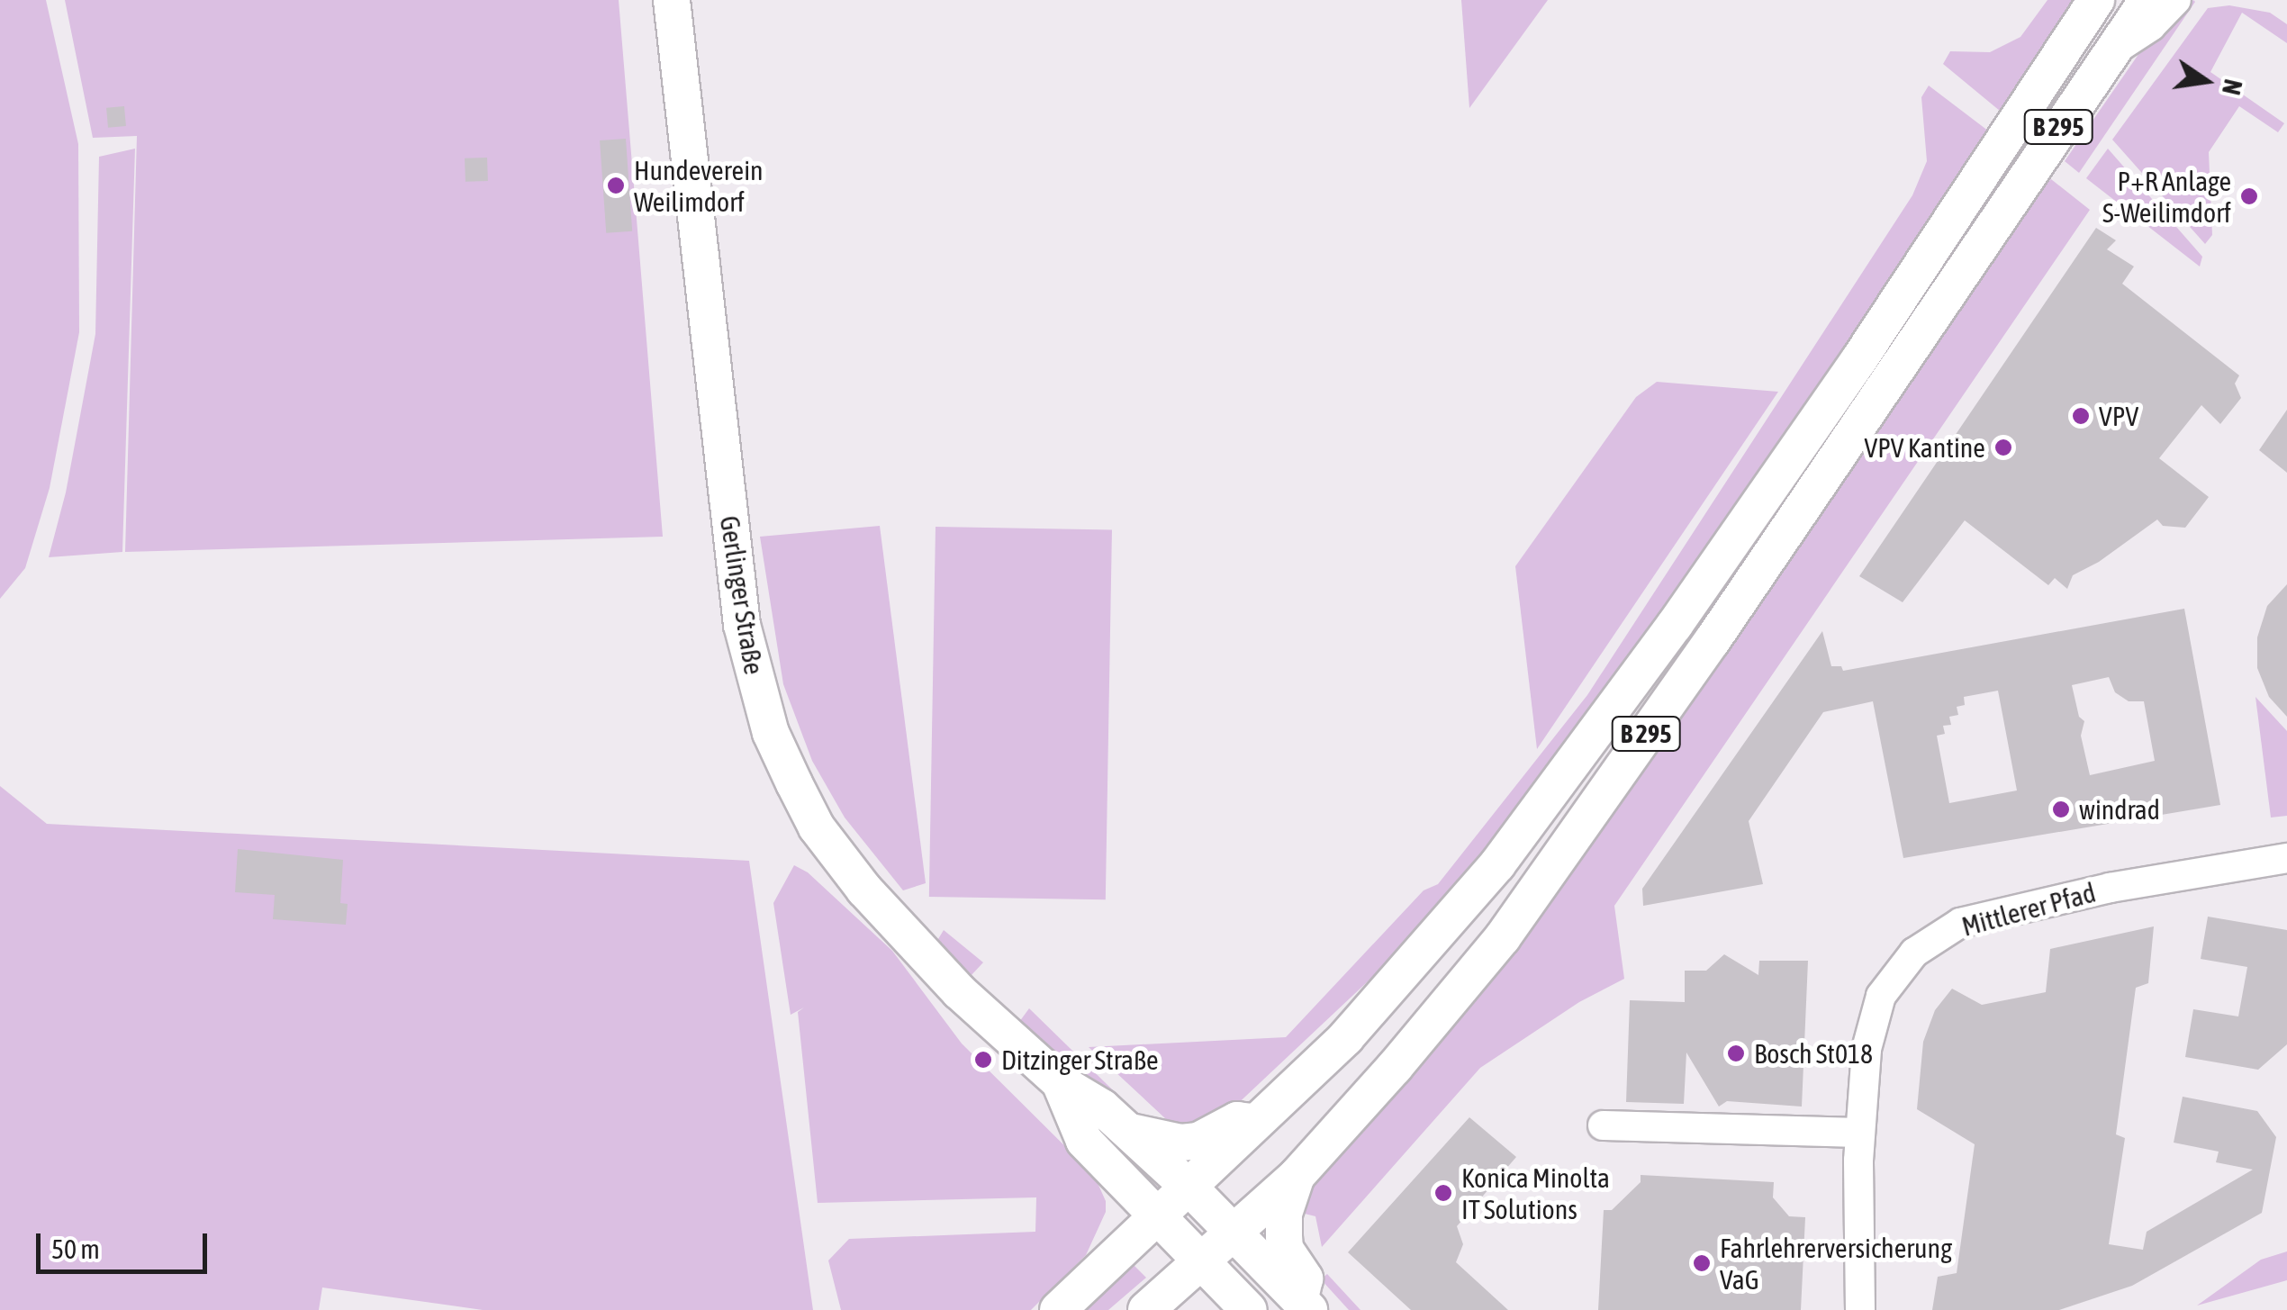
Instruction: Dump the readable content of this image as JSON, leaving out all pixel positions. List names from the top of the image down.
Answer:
{
  "streets": {
    "main road": ["B 295", "Gerlinger Straße"],
    "street": ["Mittlerer Pfad"]
  },
  "crossings": [
    ["B 295", "Gerlinger Straße"]
  ],
  "places": [
    "Hundeverein Weilimdorf",
    "P+R Anlage S-Weilimdorf",
    "VPV",
    "VPV Kantine",
    "windrad",
    "Bosch St018",
    "Ditzinger Straße",
    "Konica Minolta IT Solutions",
    "Fahrlehrerversicherung VaG"
  ],
  "scale_bar": "50 m",
  "north": "right"
}
